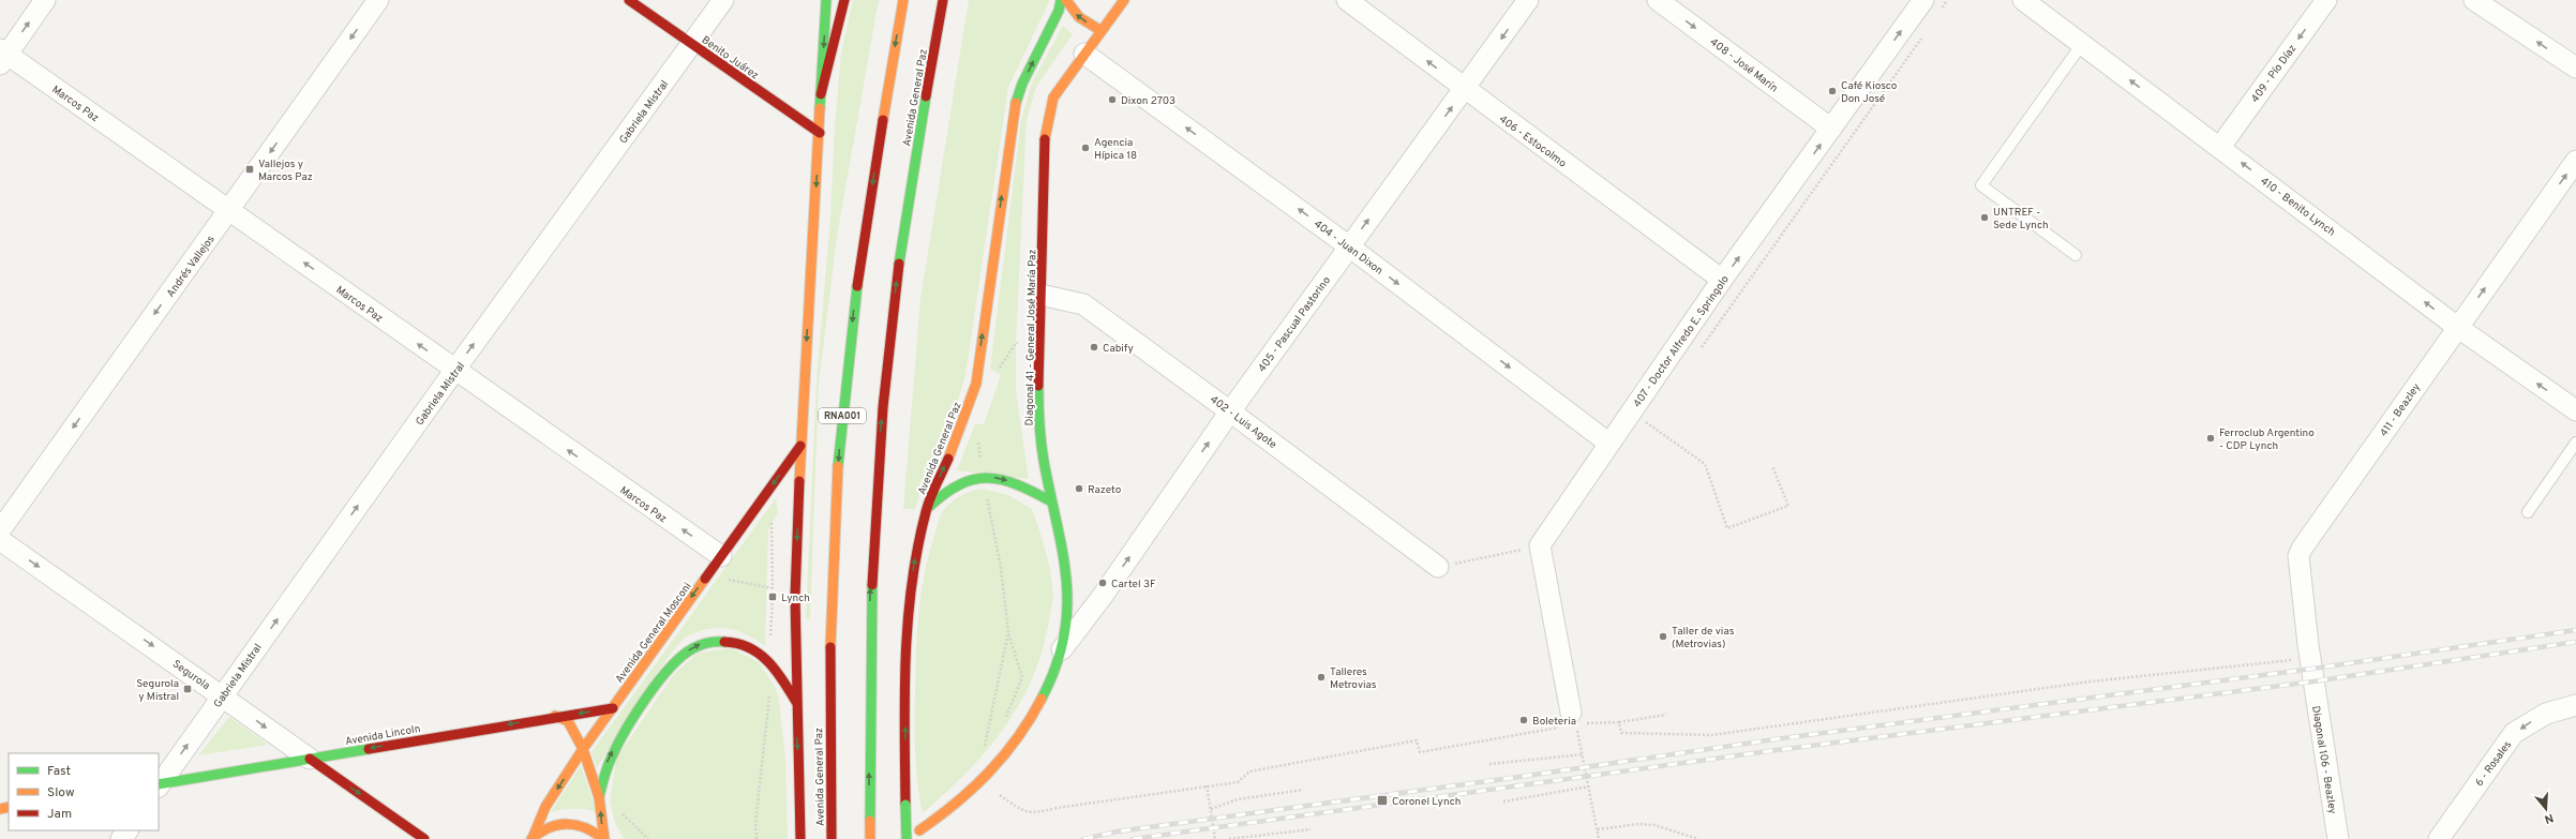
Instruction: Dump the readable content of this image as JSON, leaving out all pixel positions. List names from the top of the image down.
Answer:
{
  "streets": {
    "main road": [
      "Benito Juárez",
      "Avenida General Paz",
      "Diagonal 41 - General José María Paz",
      "RNA001",
      "Avenida General Mosconi",
      "Segurola",
      "Avenida Lincoln"
    ],
    "street": [
      "408 - José Marín",
      "409 - Pío Díaz",
      "Marcos Paz",
      "Gabriela Mistral",
      "406 - Estocolmo",
      "410 - Benito Lynch",
      "404 - Juan Dixon",
      "Andrés Vallejos",
      "405 - Pascual Pastorino",
      "407 - Doctor Alfredo E. Springolo",
      "411 - Beazley",
      "402 - Luis Agote",
      "Diagonal 106 - Beazley",
      "6 - Rosales"
    ]
  },
  "crossings": [
    ["Benito Juárez", "Avenida General Paz"],
    ["Benito Juárez", "Gabriela Mistral"],
    ["408 - José Marín", "407 - Doctor Alfredo E. Springolo"],
    ["409 - Pío Díaz", "410 - Benito Lynch"],
    ["Avenida General Paz", "Avenida General Mosconi"],
    ["Marcos Paz", "Gabriela Mistral"],
    ["Marcos Paz", "Andrés Vallejos"],
    ["Marcos Paz", "Avenida General Mosconi"],
    ["Gabriela Mistral", "Segurola"],
    ["Gabriela Mistral", "Avenida Lincoln"],
    ["406 - Estocolmo", "405 - Pascual Pastorino"],
    ["406 - Estocolmo", "407 - Doctor Alfredo E. Springolo"],
    ["410 - Benito Lynch", "411 - Beazley"],
    ["404 - Juan Dixon", "405 - Pascual Pastorino"],
    ["404 - Juan Dixon", "Diagonal 41 - General José María Paz"],
    ["404 - Juan Dixon", "407 - Doctor Alfredo E. Springolo"],
    ["405 - Pascual Pastorino", "Diagonal 41 - General José María Paz"],
    ["405 - Pascual Pastorino", "402 - Luis Agote"],
    ["Diagonal 41 - General José María Paz", "402 - Luis Agote"],
    ["411 - Beazley", "Diagonal 106 - Beazley"],
    ["Avenida General Mosconi", "Avenida Lincoln"],
    ["Segurola", "Avenida Lincoln"]
  ],
  "one_way": [
    "408 - José Marín",
    "409 - Pío Díaz",
    "Marcos Paz",
    "Gabriela Mistral",
    "410 - Benito Lynch",
    "Andrés Vallejos",
    "407 - Doctor Alfredo E. Springolo",
    "Avenida General Mosconi",
    "Segurola",
    "Avenida Lincoln",
    "6 - Rosales"
  ],
  "places": {
    "other": [
      "Café Kiosco Don José",
      "Dixon 2703",
      "Agencia Hípica 18",
      "UNTREF - Sede Lynch",
      "Cabify",
      "Ferroclub Argentino - CDP Lynch",
      "Razeto",
      "Cartel 3F",
      "Taller de vias (Metrovias)",
      "Talleres Metrovias",
      "Boleteria"
    ],
    "transit": [
      "Vallejos y Marcos Paz",
      "Lynch",
      "Segurola y Mistral",
      "Coronel Lynch"
    ]
  },
  "legend": ["Fast", "Slow", "Jam"],
  "north": "bottom"
}
